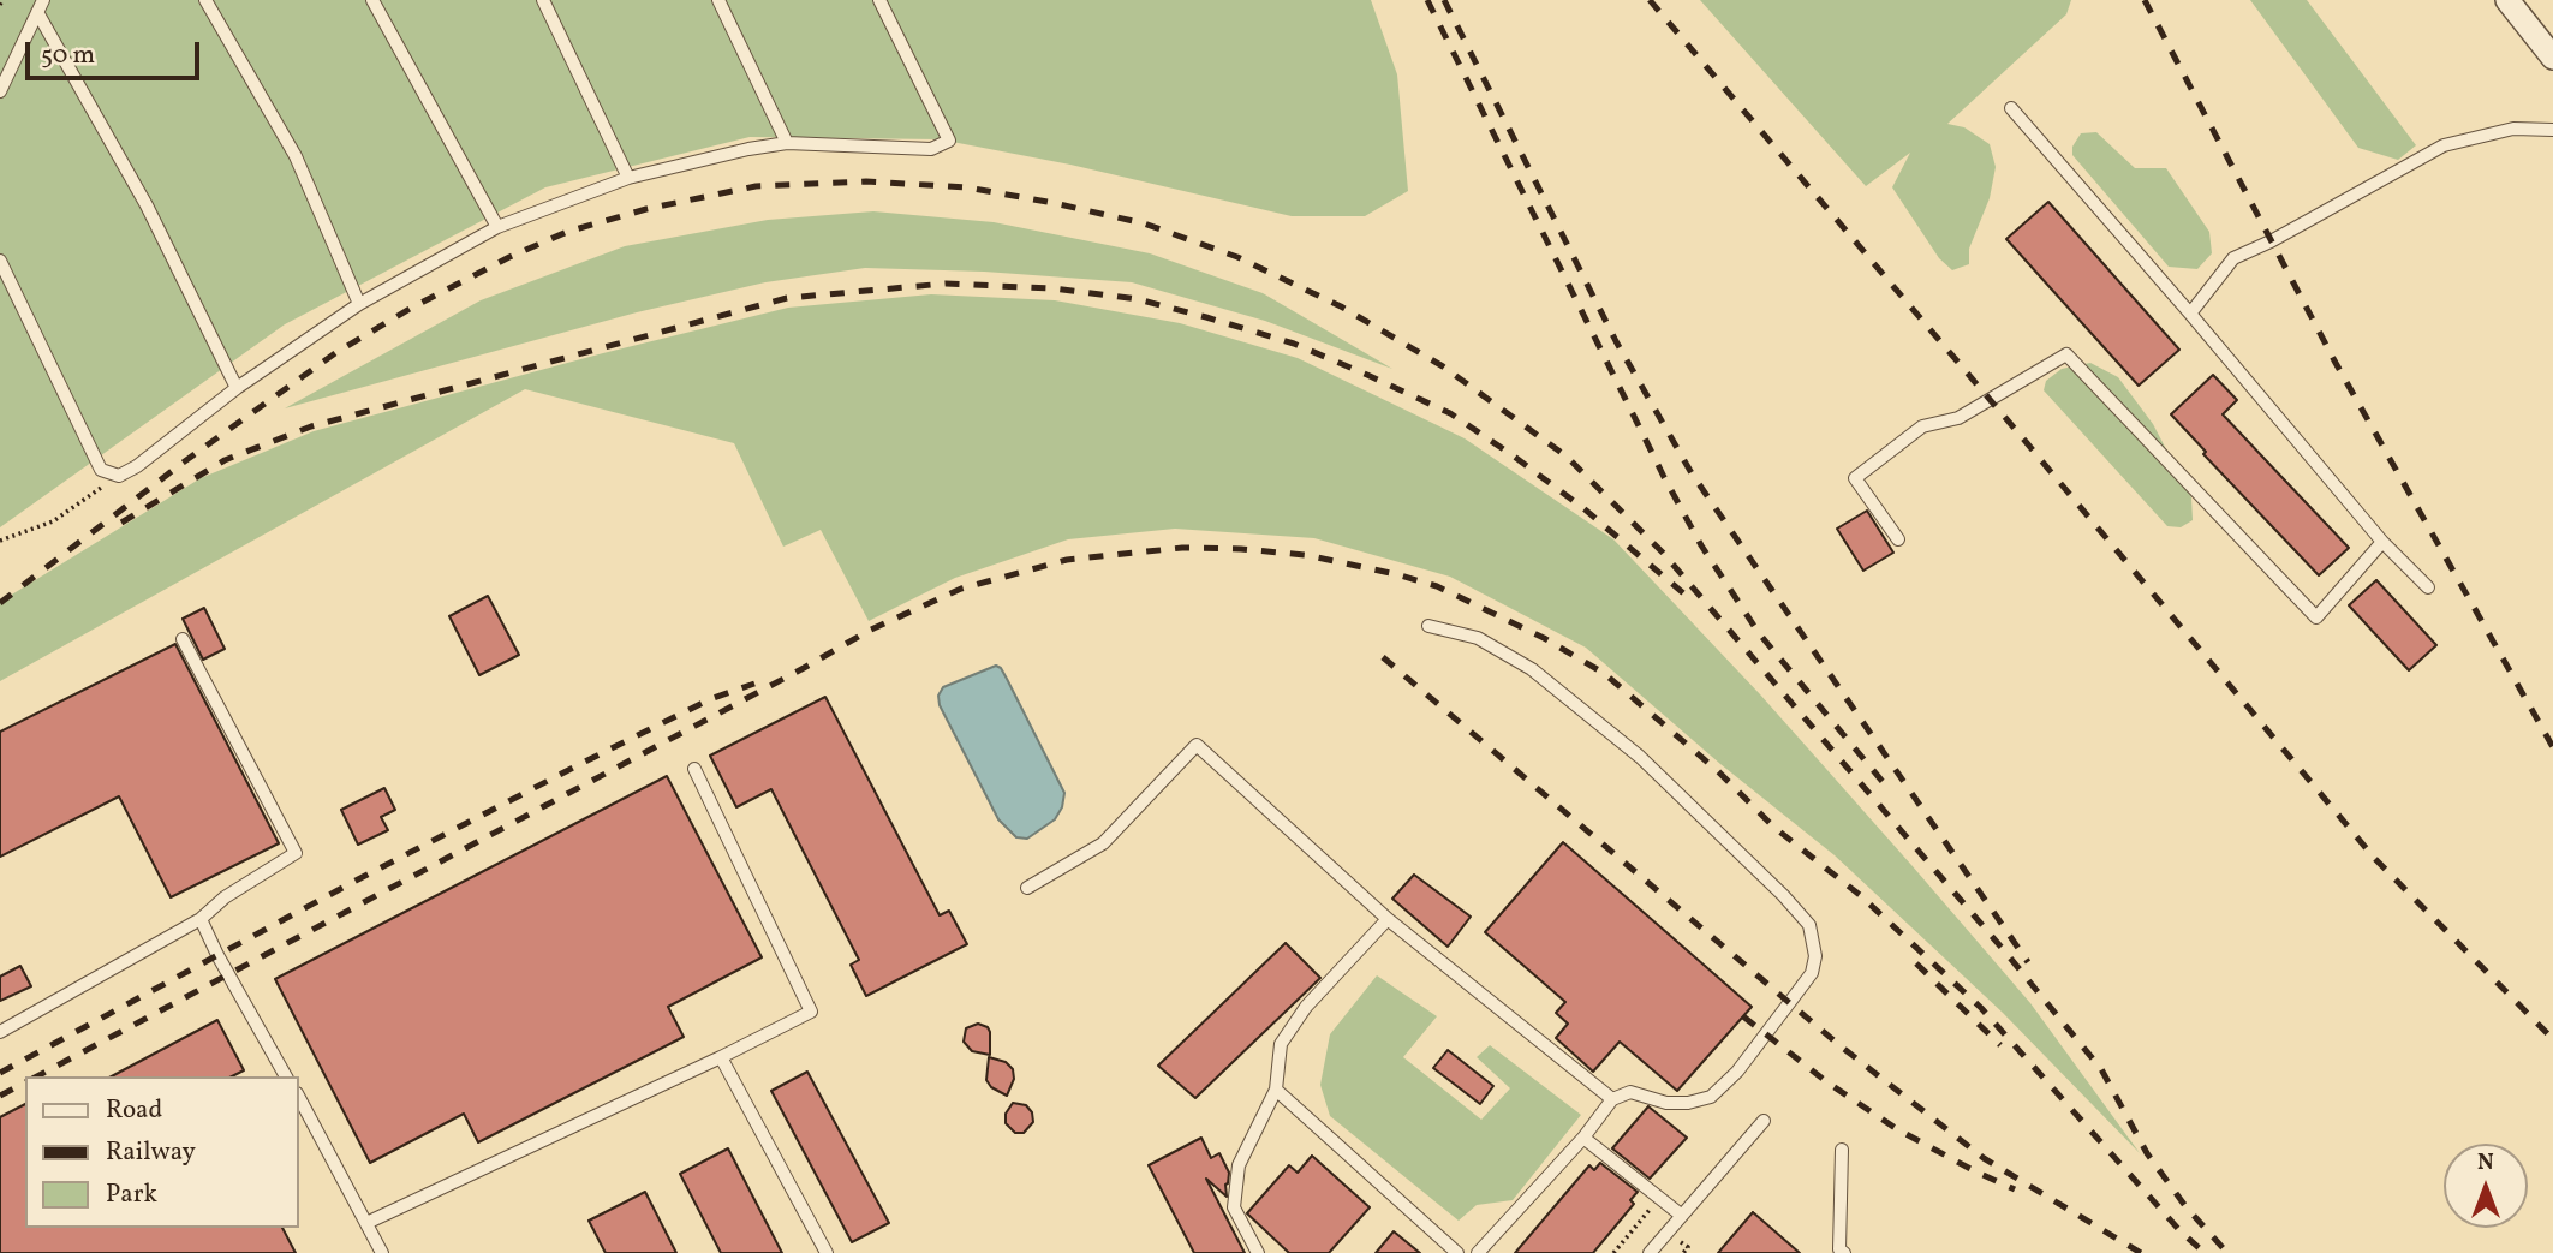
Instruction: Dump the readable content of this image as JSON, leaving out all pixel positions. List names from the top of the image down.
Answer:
{
  "legend": ["Road", "Railway", "Park"],
  "scale_bar": "50 m",
  "north": "top"
}
